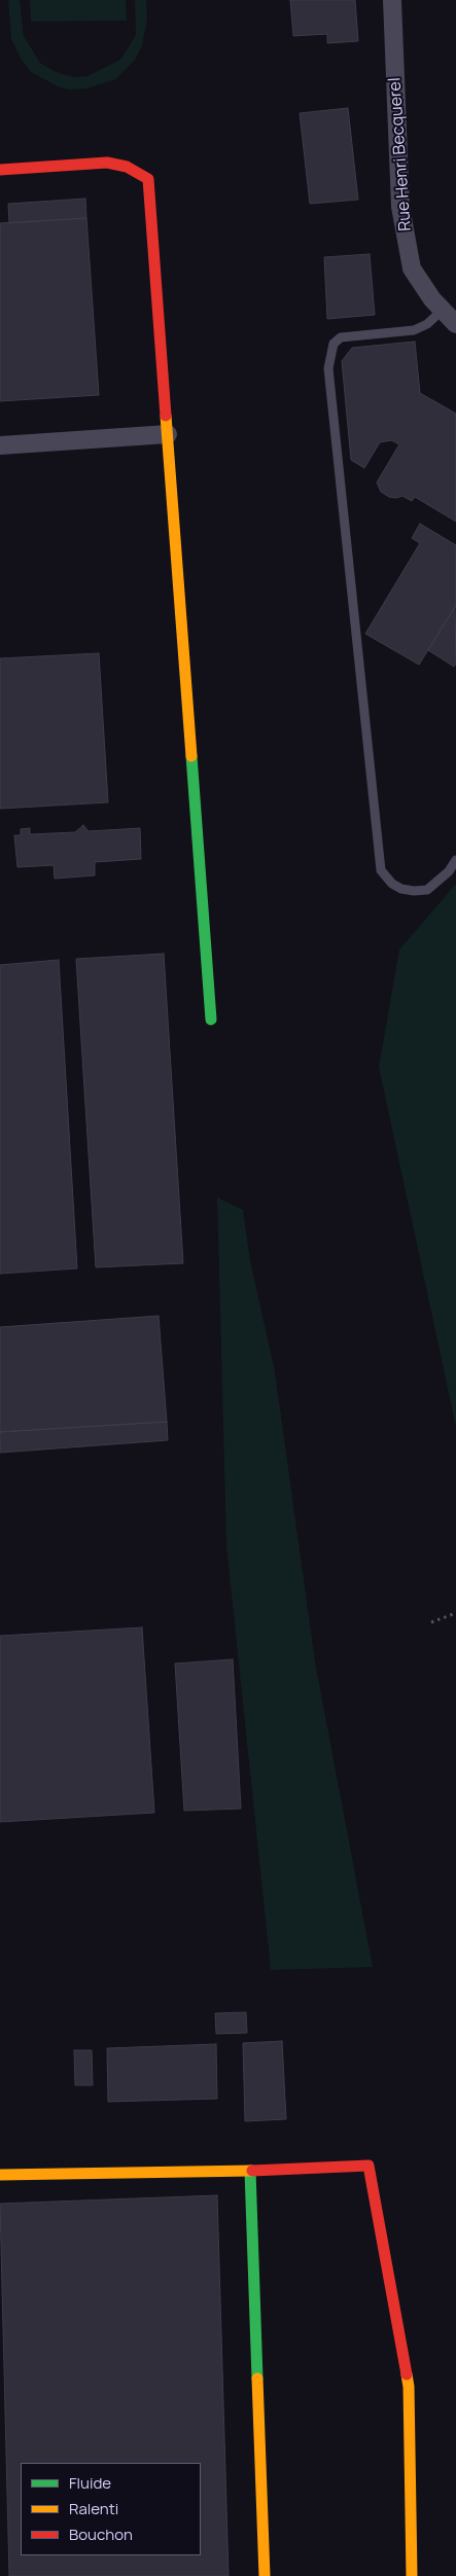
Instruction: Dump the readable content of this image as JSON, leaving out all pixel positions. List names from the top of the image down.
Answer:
{
  "streets": {
    "street": ["Rue Henri Becquerel"]
  },
  "legend": ["Fluide", "Ralenti", "Bouchon"]
}
